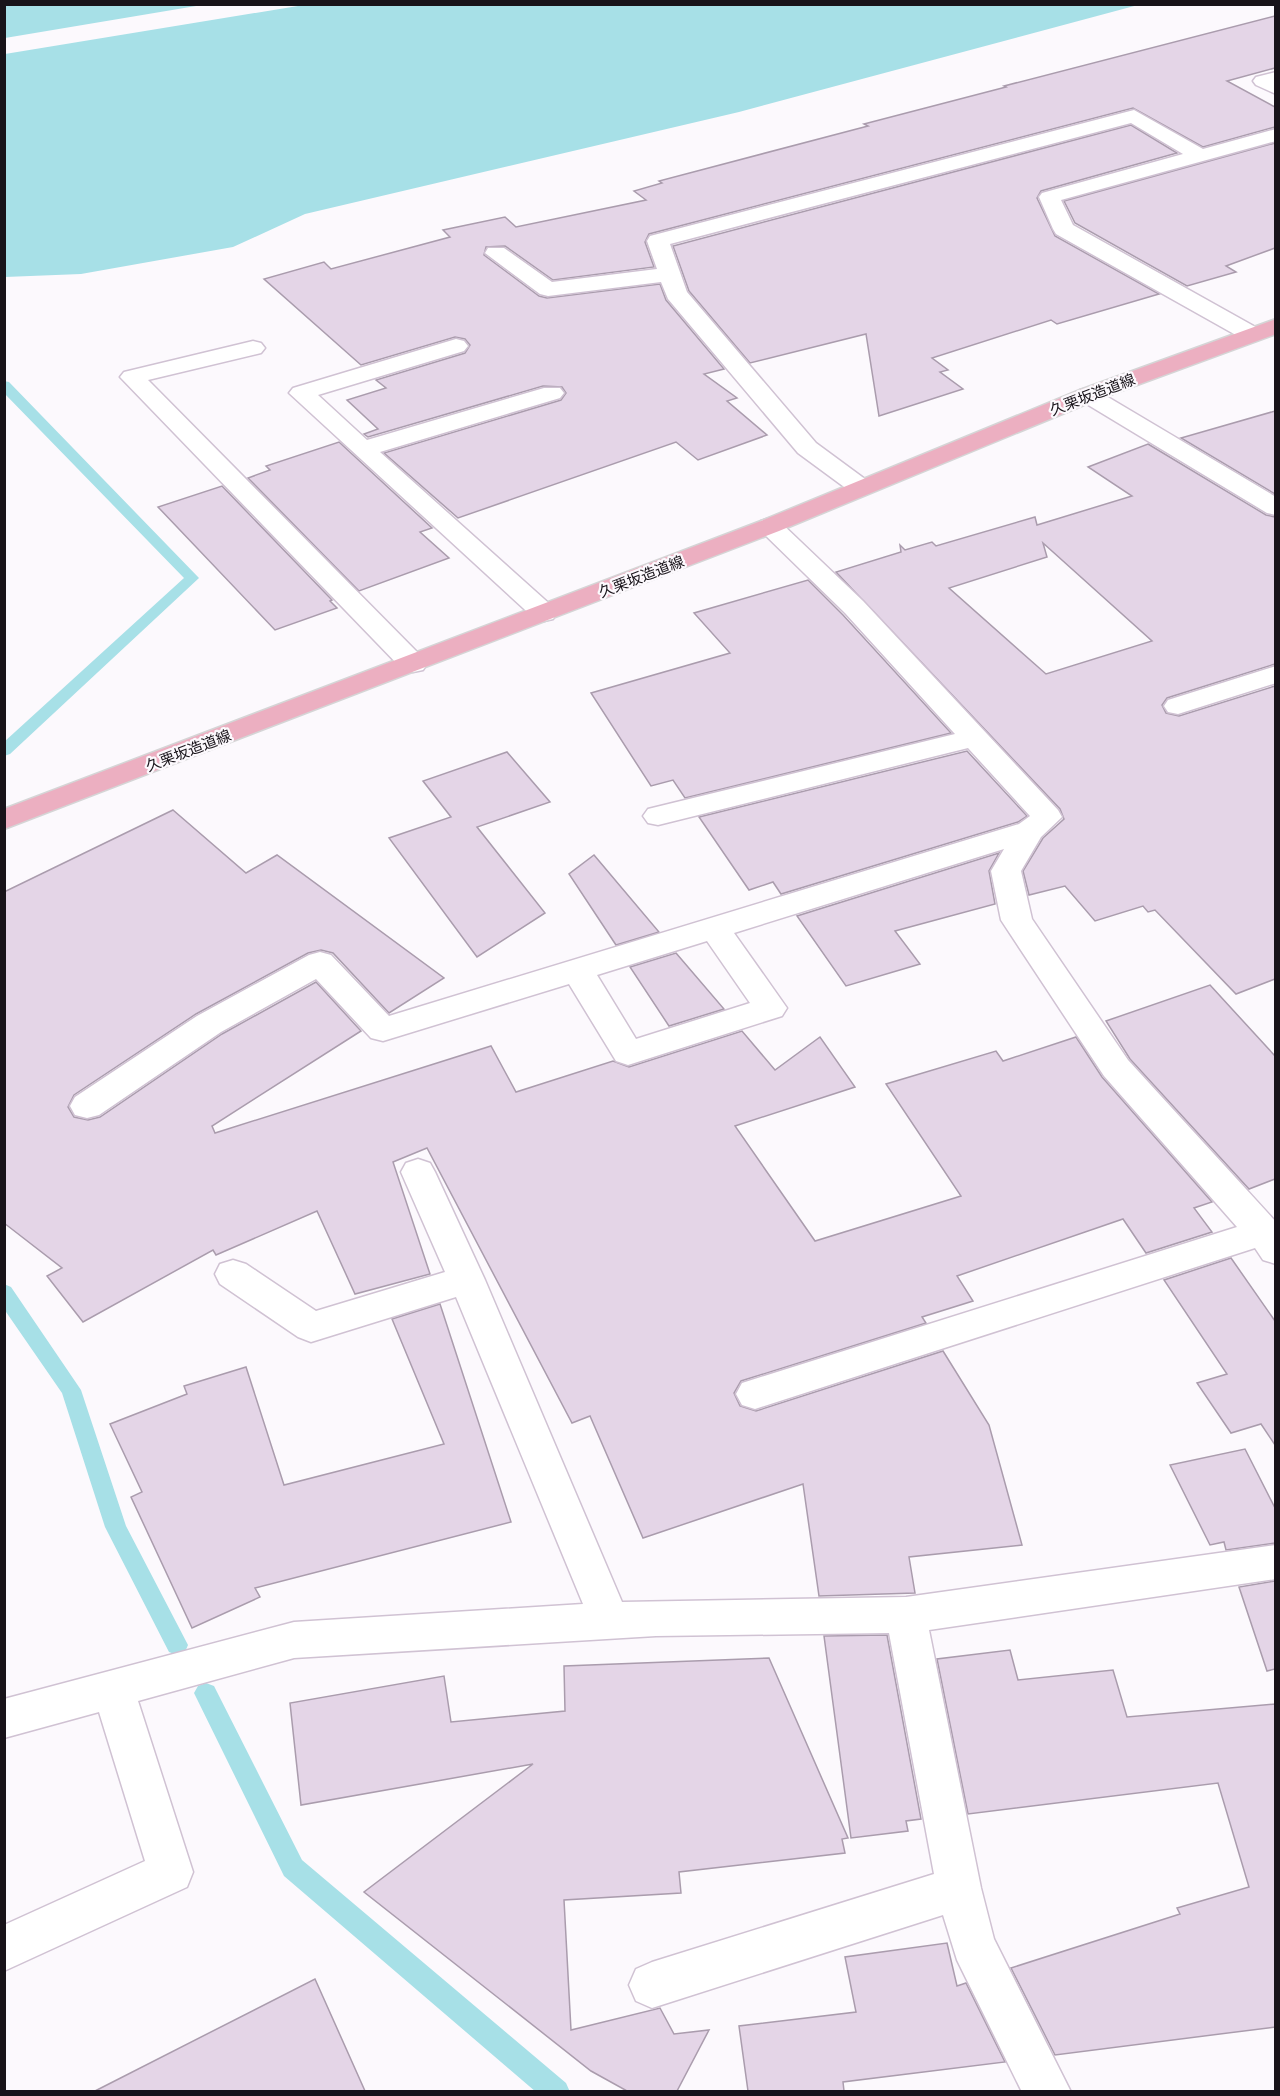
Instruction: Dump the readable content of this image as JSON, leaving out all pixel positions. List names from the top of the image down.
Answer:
{
  "streets": {
    "main road": ["久栗坂造道線"]
  }
}
